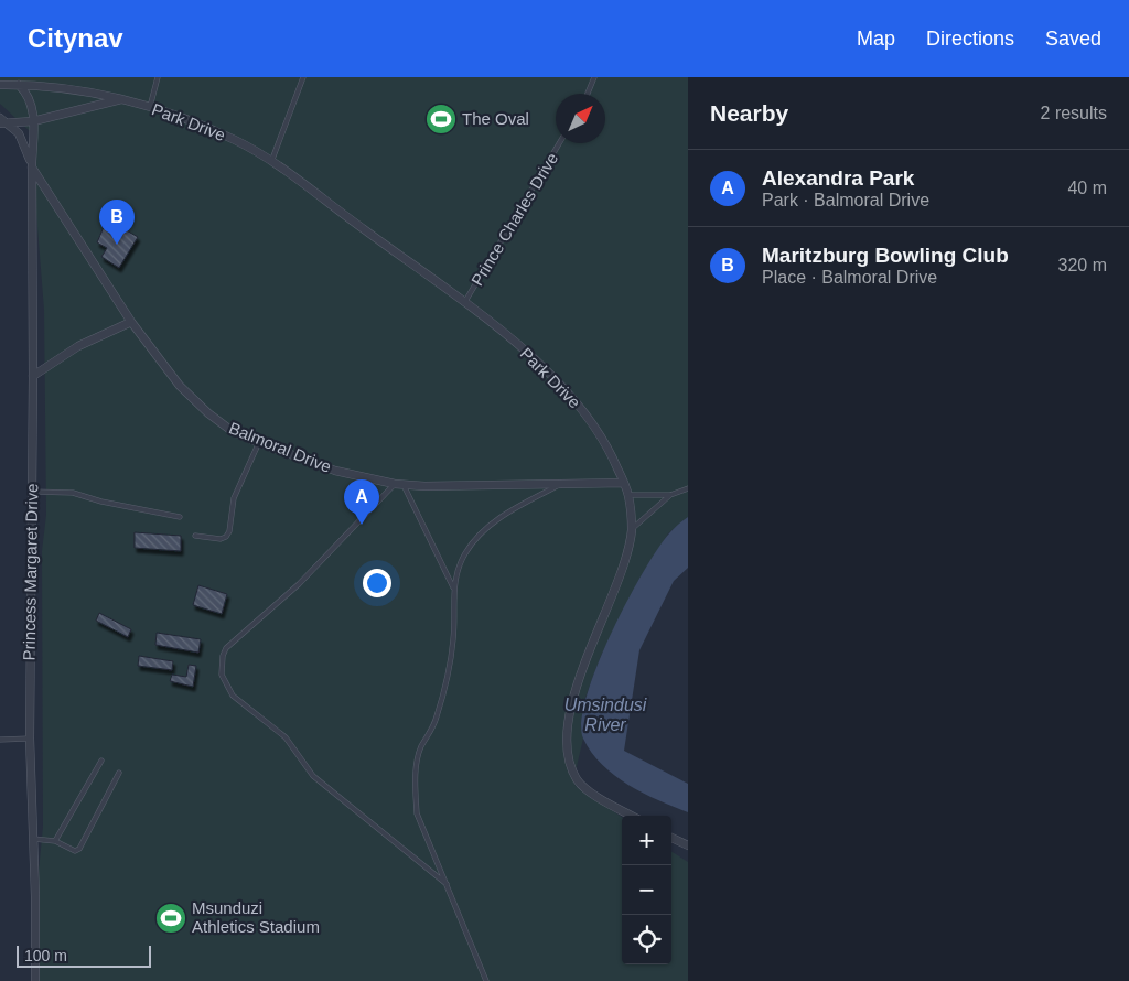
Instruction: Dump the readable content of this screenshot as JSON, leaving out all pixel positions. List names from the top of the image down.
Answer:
{
  "streets": {
    "street": ["Park Drive", "Balmoral Drive", "Princess Margaret Drive"],
    "lane": ["Prince Charles Drive"]
  },
  "crossings": [
    ["Park Drive", "Prince Charles Drive"],
    ["Park Drive", "Balmoral Drive"],
    ["Park Drive", "Princess Margaret Drive"],
    ["Balmoral Drive", "Princess Margaret Drive"]
  ],
  "water": ["Umsindusi River"],
  "places": {
    "sports": ["The Oval", "Msunduzi Athletics Stadium"]
  },
  "scale_bar": "100 m",
  "north": "top right",
  "page": {
    "header": "Citynav",
    "nav": ["Map", "Directions", "Saved"],
    "heading": ["Nearby", "2 results"],
    "list": [
      {
        "mark": "A",
        "name": "Alexandra Park",
        "note": "Park · Balmoral Drive",
        "value": "40 m"
      },
      {
        "mark": "B",
        "name": "Maritzburg Bowling Club",
        "note": "Place · Balmoral Drive",
        "value": "320 m"
      }
    ],
    "pins": ["B", "A"],
    "map_buttons": ["+", "−"],
    "scale": "100 m"
  }
}
